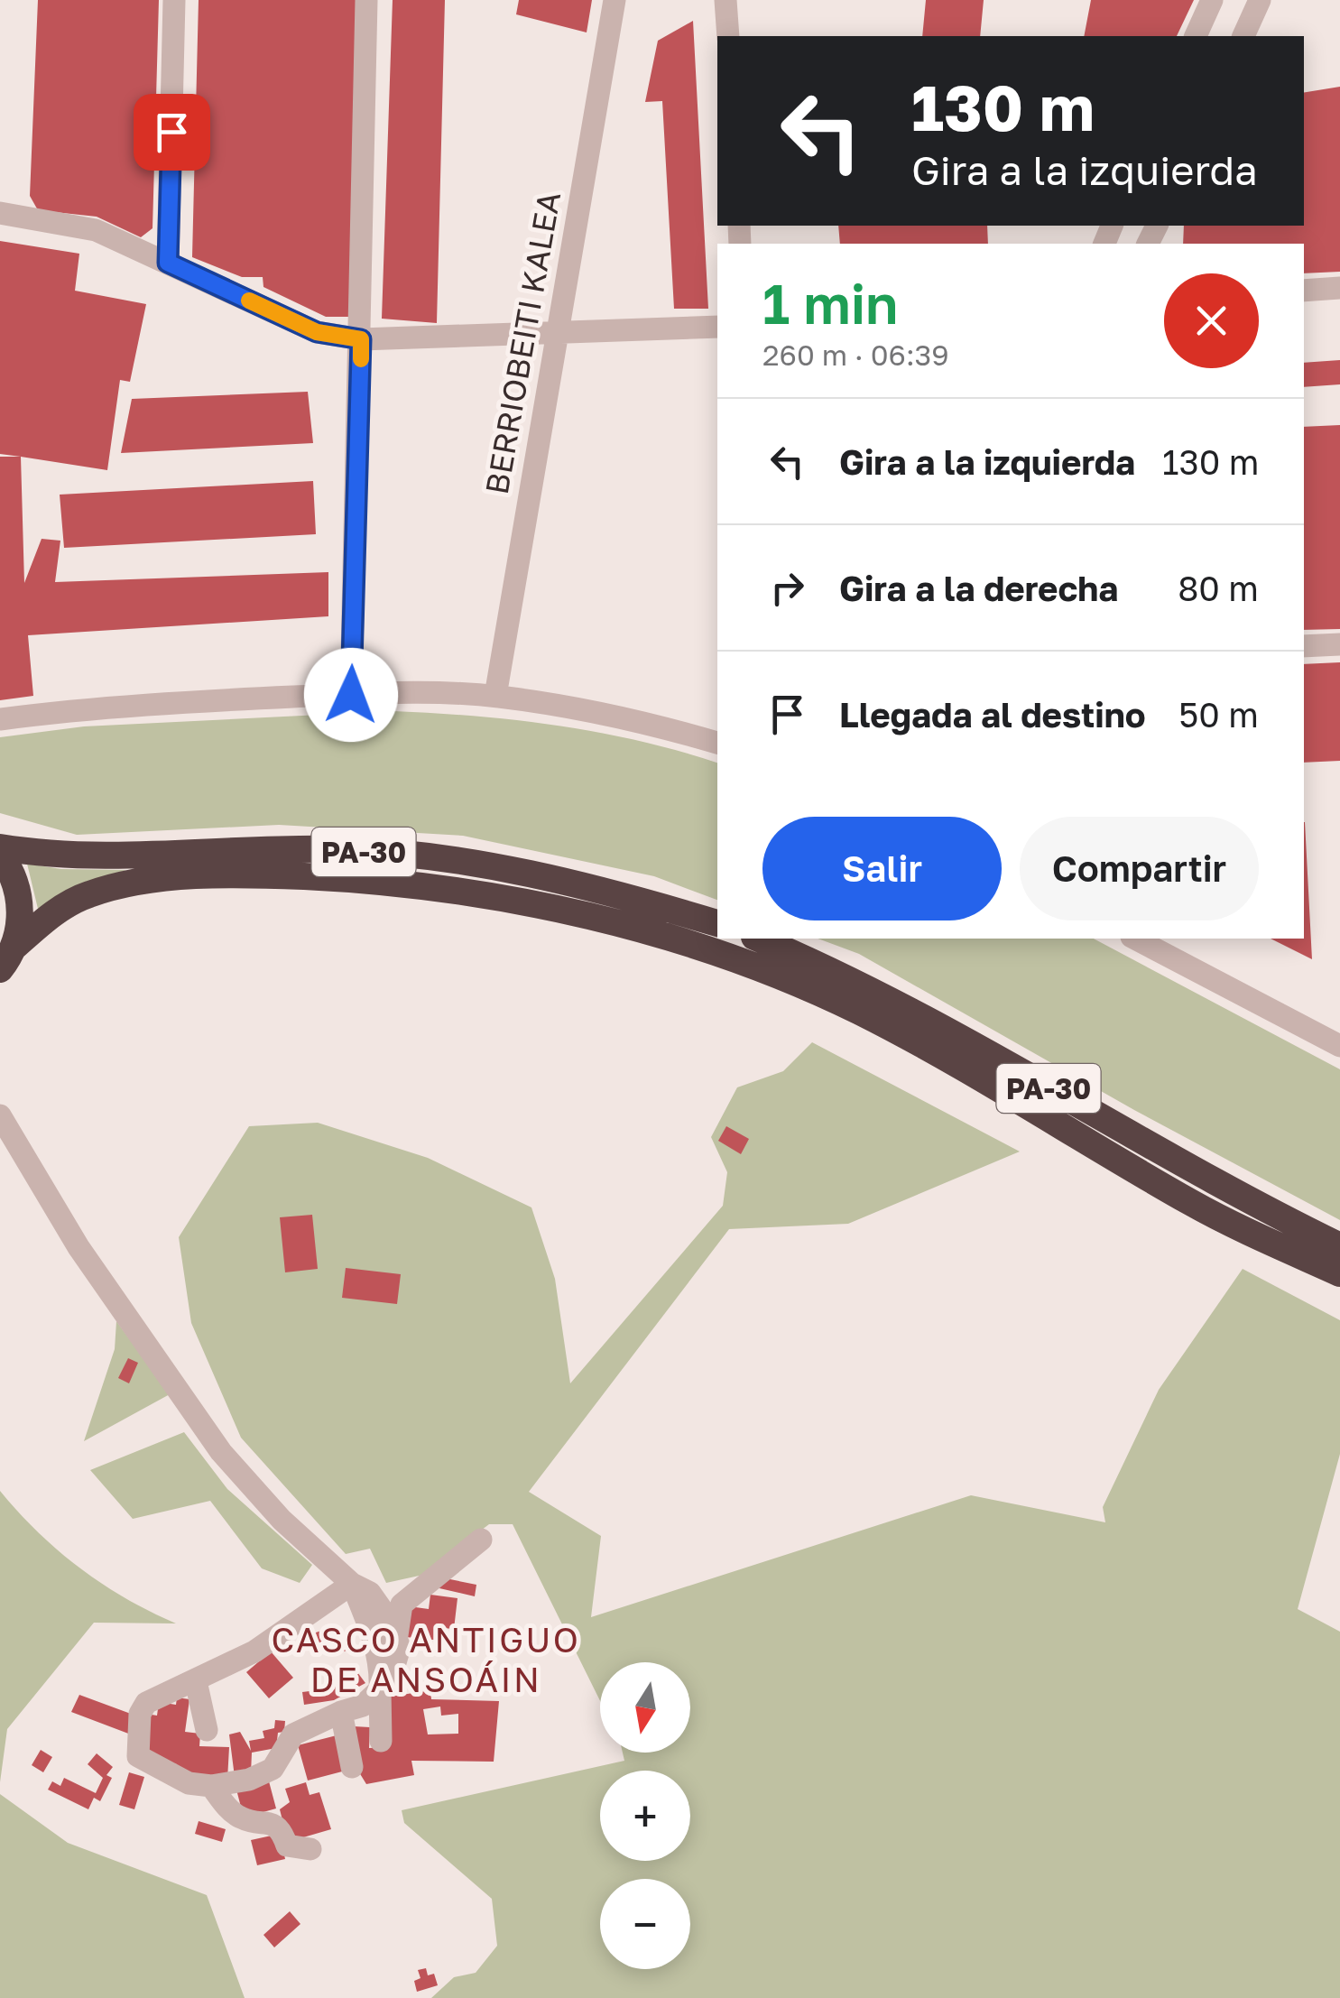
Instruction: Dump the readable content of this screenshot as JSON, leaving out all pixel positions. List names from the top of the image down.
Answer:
{
  "streets": {
    "highway": ["PA-30"],
    "street": ["BERRIOBEITI KALEA"]
  },
  "districts": ["CASCO ANTIGUO DE ANSOÁIN"],
  "north": "bottom",
  "page": {
    "turn": ["130 m", "Gira a la izquierda"],
    "heading": ["1 min", "260 m · 06:39"],
    "list": [
      {
        "name": "Gira a la izquierda",
        "value": "130 m"
      },
      {
        "name": "Gira a la derecha",
        "value": "80 m"
      },
      {
        "name": "Llegada al destino",
        "value": "50 m"
      }
    ],
    "buttons": ["Salir", "Compartir"],
    "map_buttons": ["+", "−"]
  }
}
